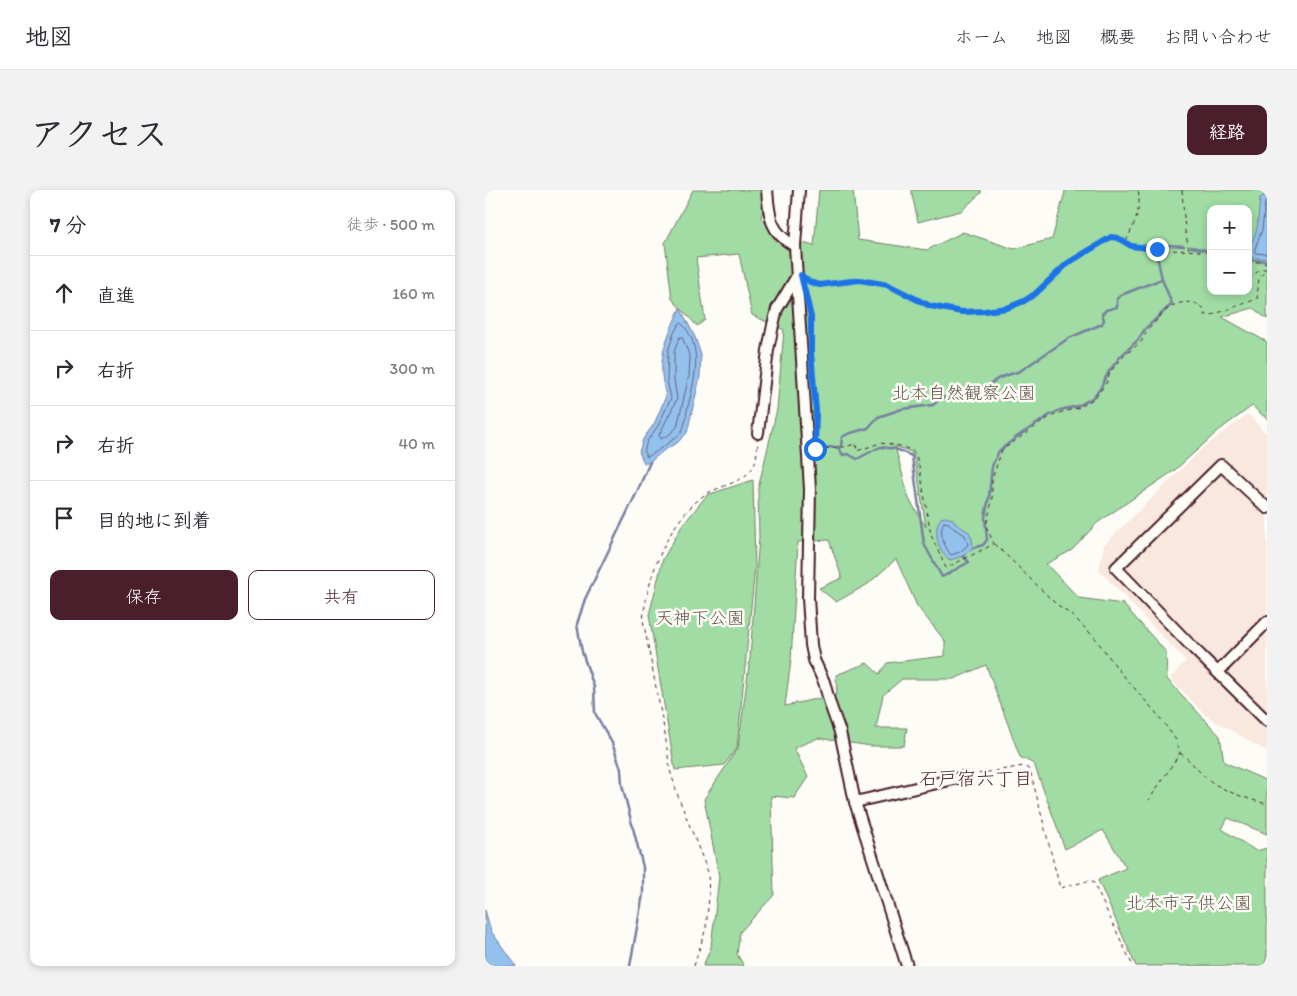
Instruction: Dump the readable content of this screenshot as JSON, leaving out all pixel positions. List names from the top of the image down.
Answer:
{
  "districts": ["石戸宿六丁目"],
  "parks": ["北本自然観察公園", "天神下公園", "北本市子供公園"],
  "page": {
    "header": "地図",
    "nav": [
      "ホーム",
      "地図",
      "概要",
      "お問い合わせ"
    ],
    "title": "アクセス",
    "buttons": [
      "経路",
      ["保存", "共有"]
    ],
    "heading": ["7 分", "徒歩 · 500 m"],
    "map_buttons": ["+", "−"],
    "list": [
      ["直進", "160 m"],
      ["右折", "300 m"],
      ["右折", "40 m"],
      "目的地に到着"
    ]
  }
}
